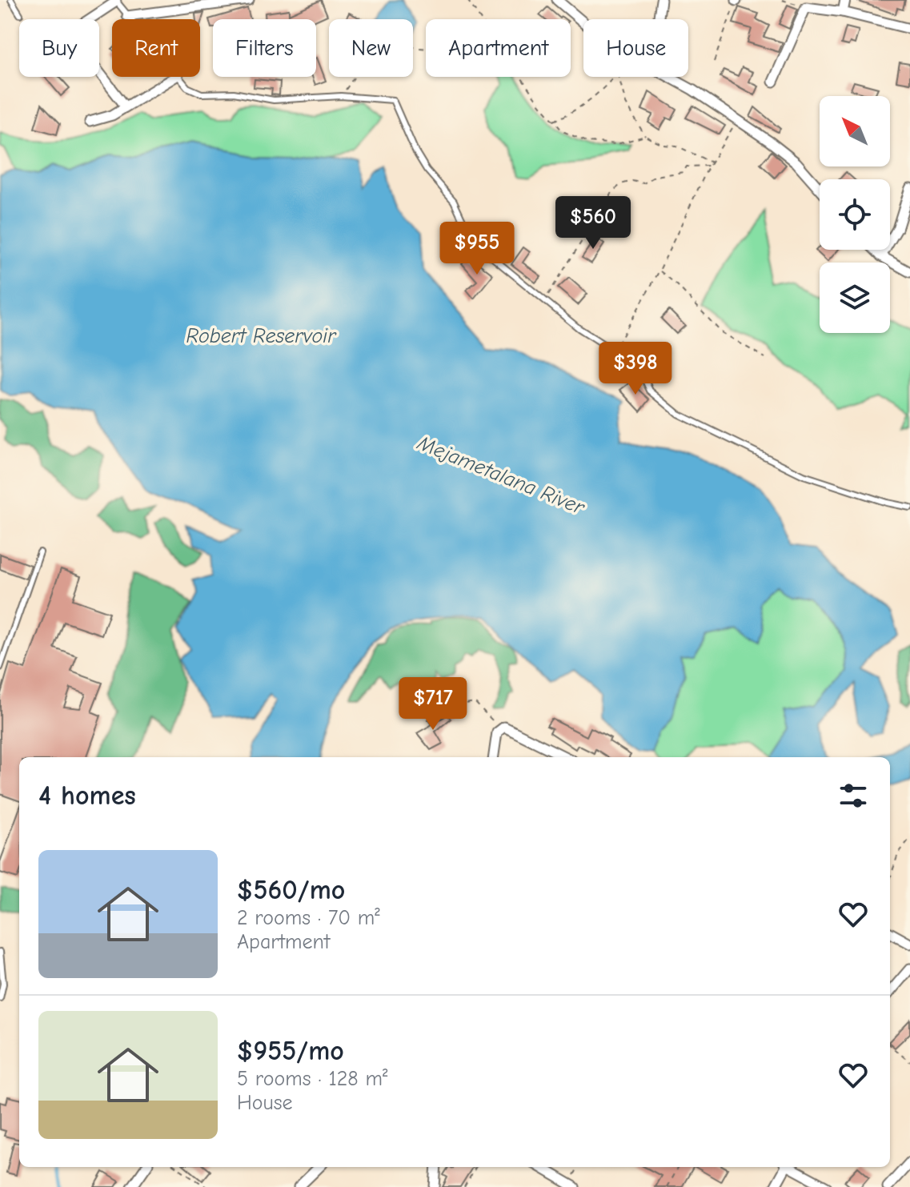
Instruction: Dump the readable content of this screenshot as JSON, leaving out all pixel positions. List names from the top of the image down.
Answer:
{
  "water": ["Robert Reservoir", "Mejametalana River"],
  "north": "top left",
  "page": {
    "chip": [
      "Buy",
      "Rent",
      "Filters",
      "New",
      "Apartment",
      "House"
    ],
    "price": [
      "$560",
      "$955",
      "$398",
      "$717"
    ],
    "heading": "4 homes",
    "list": [
      {
        "name": "$560/mo",
        "note": "2 rooms · 70 m² · Apartment"
      },
      {
        "name": "$955/mo",
        "note": "5 rooms · 128 m² · House"
      }
    ]
  }
}
